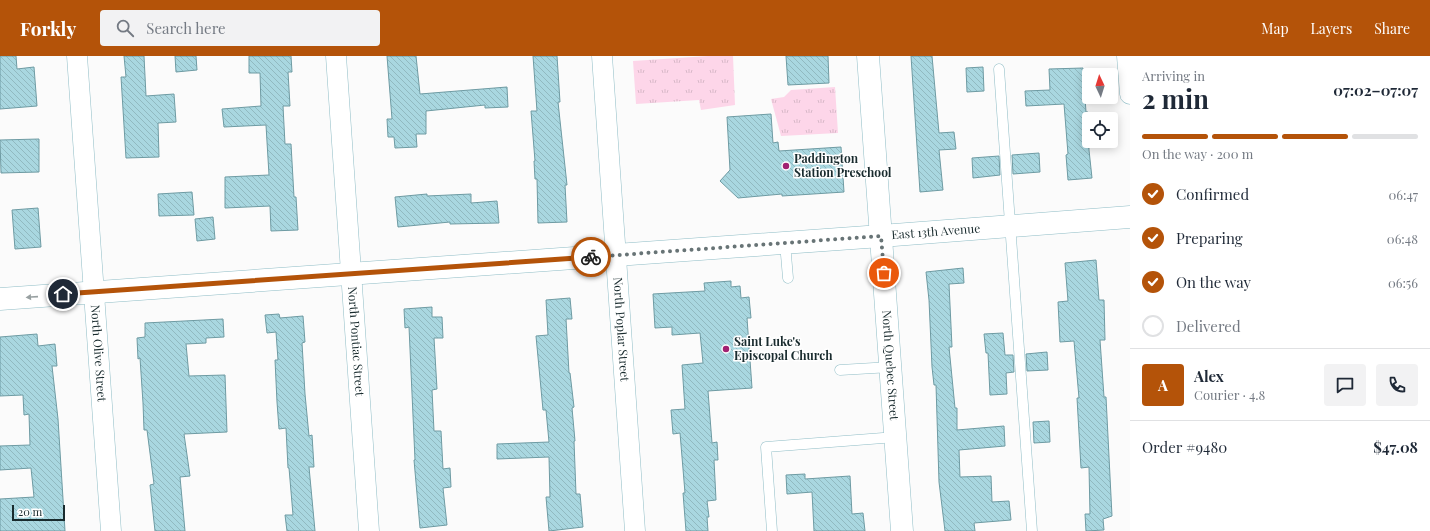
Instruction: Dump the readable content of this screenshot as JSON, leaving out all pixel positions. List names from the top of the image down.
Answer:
{
  "streets": {
    "main road": ["East 13th Avenue", "North Quebec Street"],
    "street": ["North Poplar Street", "North Pontiac Street", "North Olive Street"]
  },
  "crossings": [
    ["East 13th Avenue", "North Poplar Street"],
    ["East 13th Avenue", "North Pontiac Street"],
    ["East 13th Avenue", "North Olive Street"],
    ["East 13th Avenue", "North Quebec Street"]
  ],
  "places": ["Paddington Station Preschool", "Saint Luke's Episcopal Church"],
  "scale_bar": "20 m",
  "north": "top",
  "page": {
    "header": "Forkly",
    "search": "Search here",
    "nav": ["Map", "Layers", "Share"],
    "heading": ["2 min", "Arriving in", "07:02–07:07"],
    "panel": [
      "Alex",
      "Courier · 4.8",
      "Order #9480",
      "$47.08"
    ],
    "bar": "On the way · 200 m",
    "list": [
      ["Confirmed", "06:47"],
      ["Preparing", "06:48"],
      ["On the way", "06:56"],
      "Delivered"
    ],
    "round": "A",
    "scale": "20 m"
  }
}
